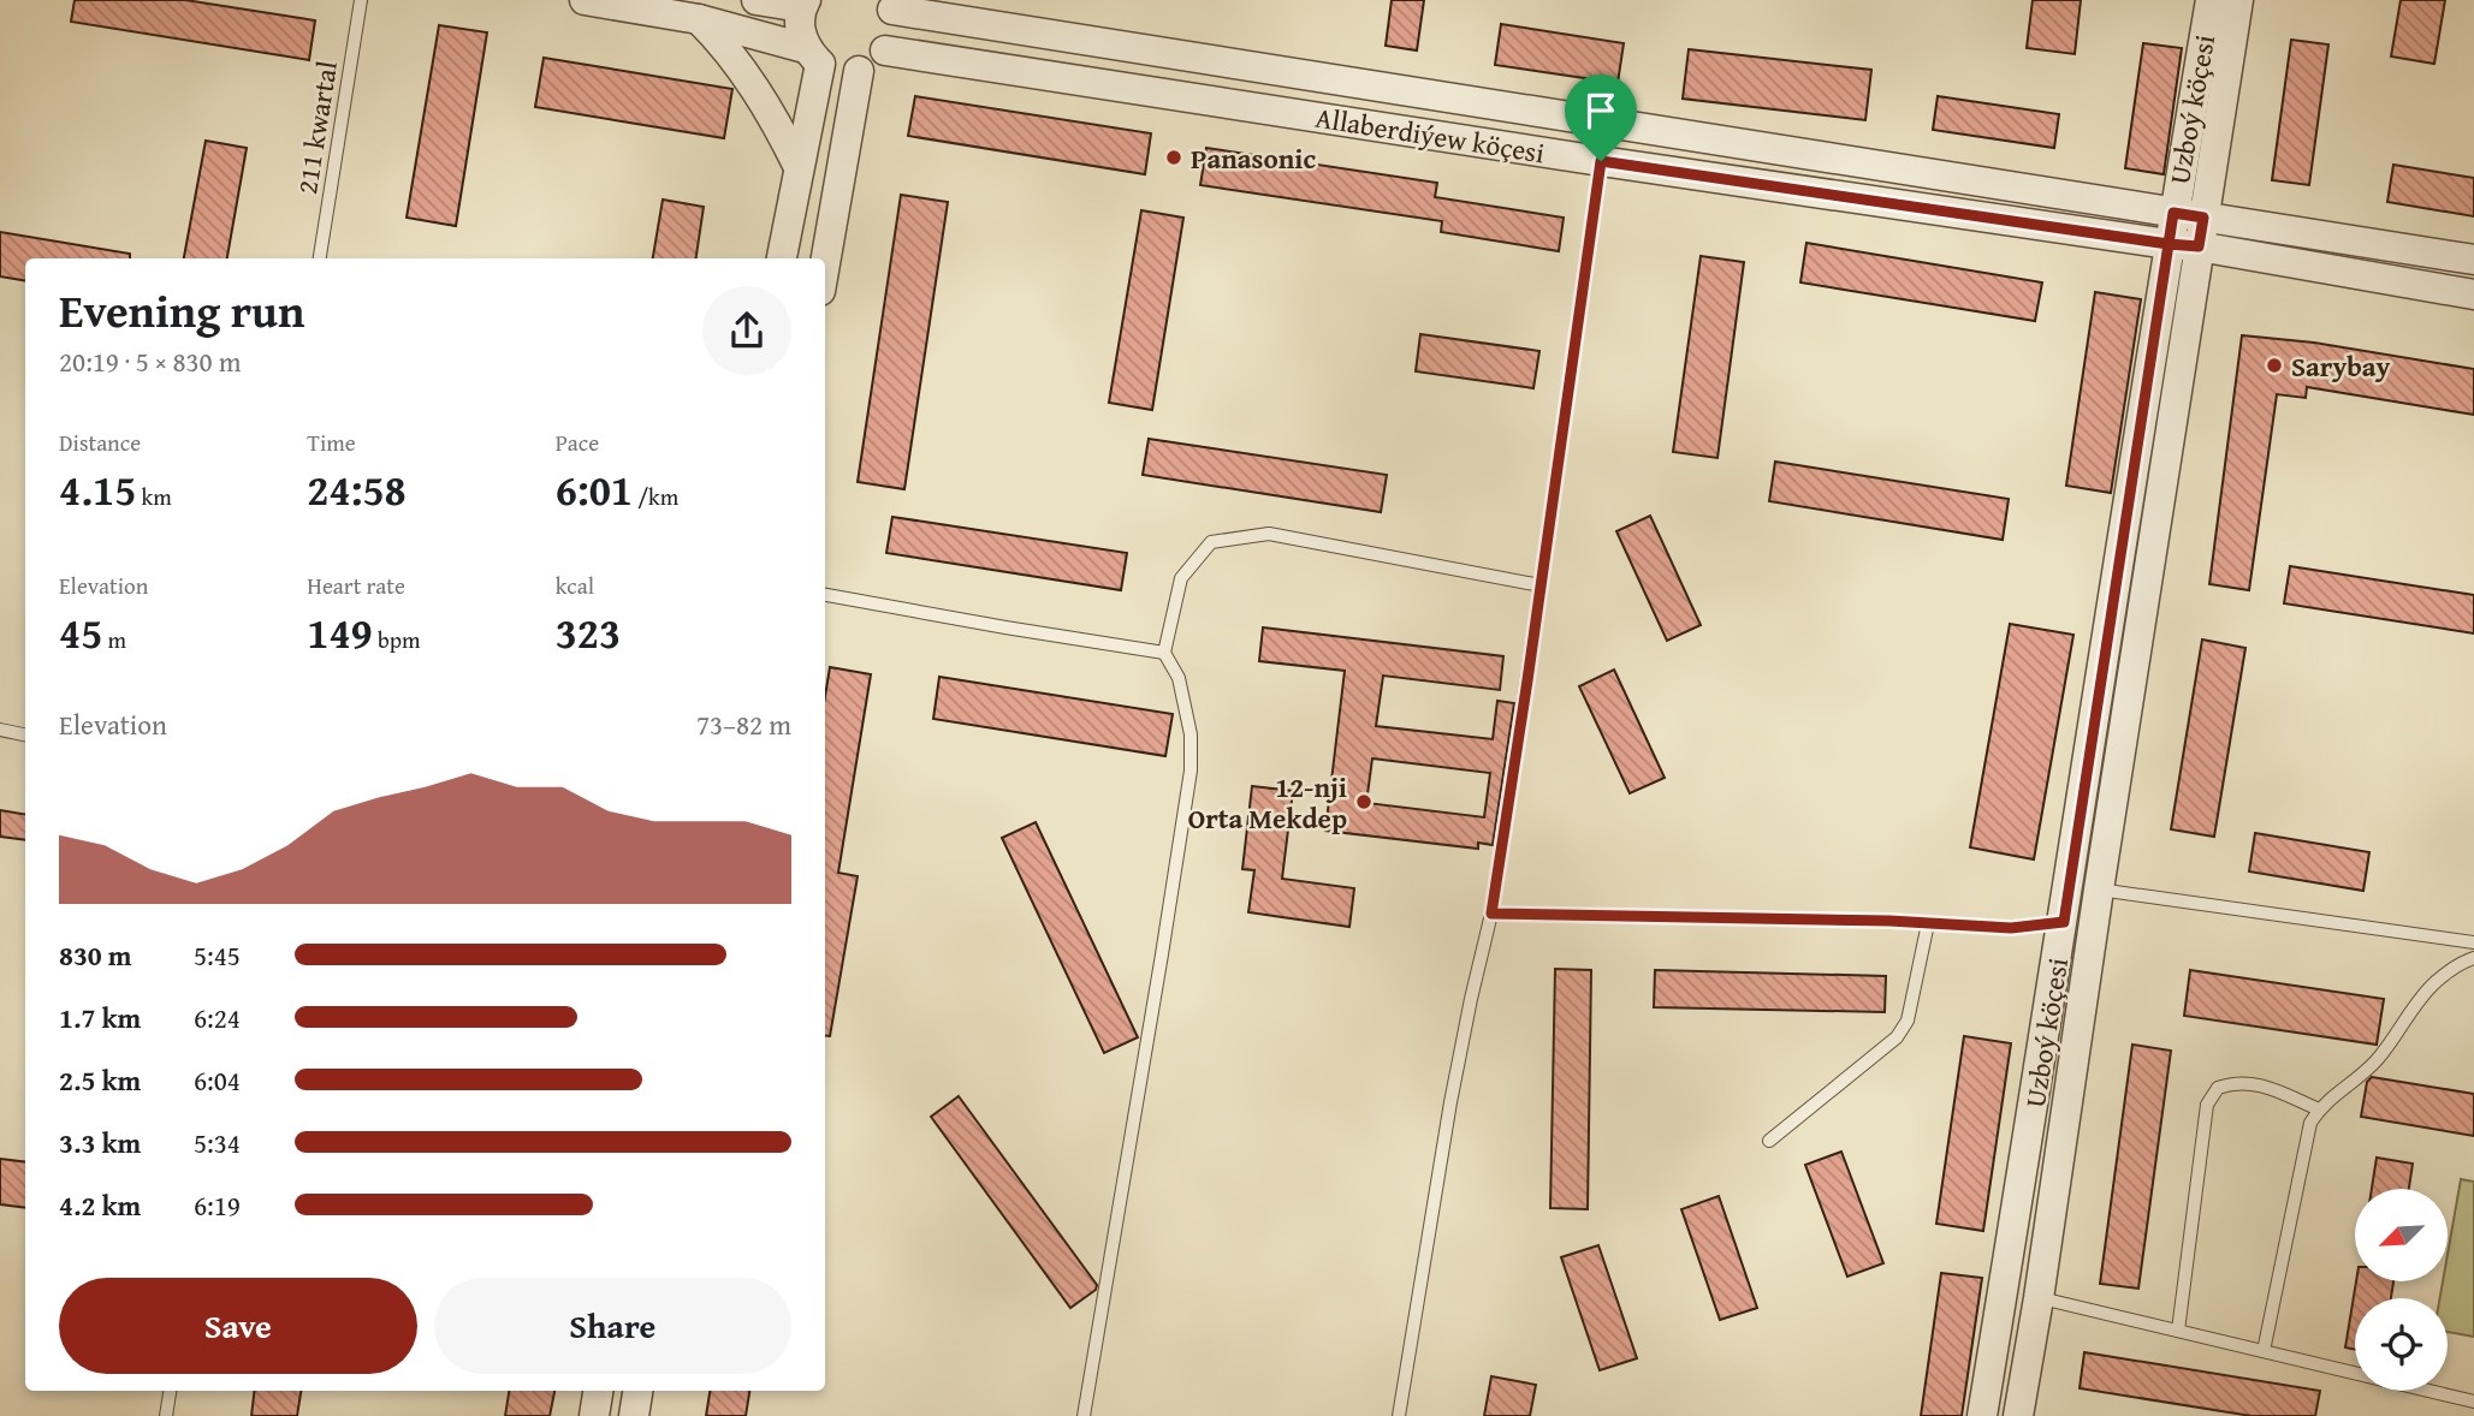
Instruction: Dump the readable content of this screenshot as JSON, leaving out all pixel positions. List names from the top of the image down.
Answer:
{
  "streets": {
    "street": ["Uzboý köçesi", "Allaberdiýew köçesi"],
    "lane": ["211 kwartal"]
  },
  "crossings": [
    ["Uzboý köçesi", "Allaberdiýew köçesi"]
  ],
  "places": ["Panasonic", "Sarybay", "12-nji Orta Mekdep"],
  "north": "bottom left",
  "page": {
    "heading": ["Evening run", "20:19 · 5 × 830 m"],
    "stats": [
      ["Distance", "4.15 km"],
      ["Time", "24:58"],
      ["Pace", "6:01 /km"],
      ["Elevation", "45 m"],
      ["Heart rate", "149 bpm"],
      ["kcal", "323"]
    ],
    "chart": ["Elevation", "73–82 m"],
    "list": [
      {
        "name": "830 m",
        "note": "5:45"
      },
      {
        "name": "1.7 km",
        "note": "6:24"
      },
      {
        "name": "2.5 km",
        "note": "6:04"
      },
      {
        "name": "3.3 km",
        "note": "5:34"
      },
      {
        "name": "4.2 km",
        "note": "6:19"
      }
    ],
    "buttons": ["Save", "Share"]
  }
}
